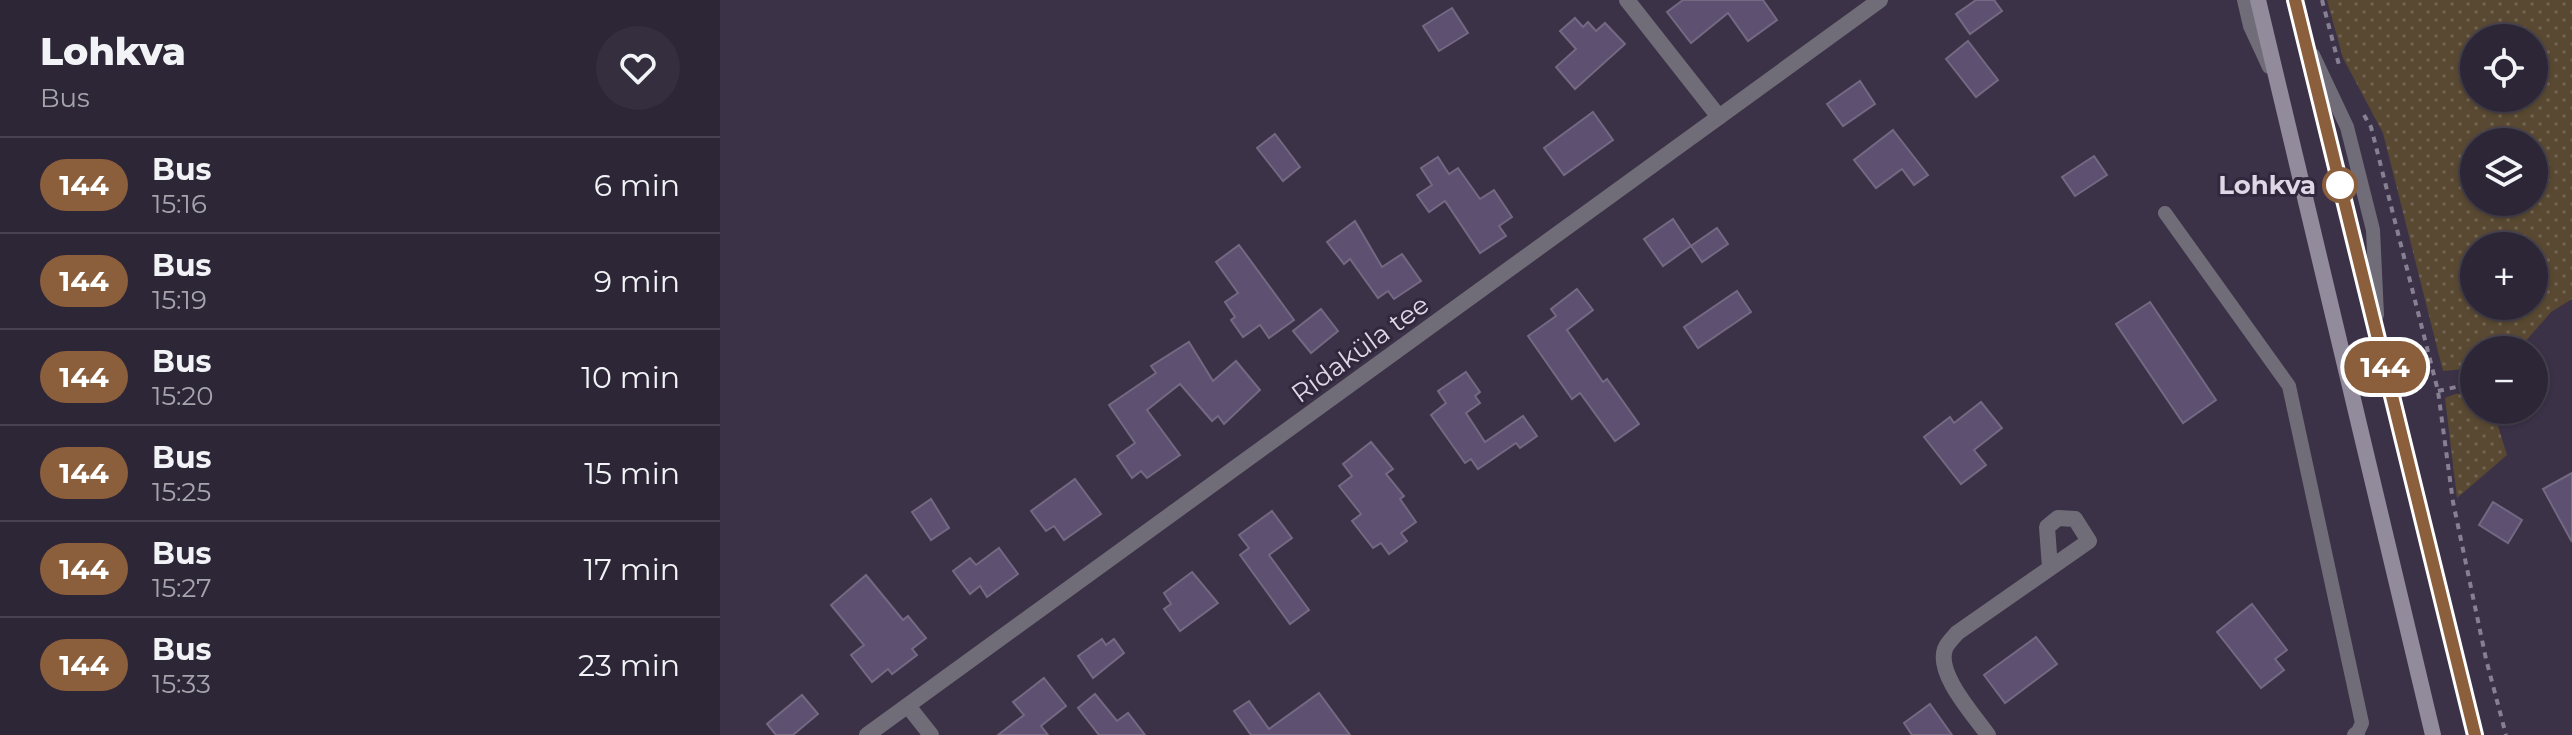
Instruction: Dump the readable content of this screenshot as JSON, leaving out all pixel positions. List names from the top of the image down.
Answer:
{
  "streets": {
    "street": ["Ridaküla tee"]
  },
  "places": ["Lohkva"],
  "lines": ["bus line 144"],
  "page": {
    "heading": ["Lohkva", "Bus"],
    "on_map": "144",
    "map_buttons": ["+", "−"],
    "list": [
      {
        "mark": "144",
        "name": "Bus",
        "note": "15:16",
        "value": "6 min"
      },
      {
        "mark": "144",
        "name": "Bus",
        "note": "15:19",
        "value": "9 min"
      },
      {
        "mark": "144",
        "name": "Bus",
        "note": "15:20",
        "value": "10 min"
      },
      {
        "mark": "144",
        "name": "Bus",
        "note": "15:25",
        "value": "15 min"
      },
      {
        "mark": "144",
        "name": "Bus",
        "note": "15:27",
        "value": "17 min"
      },
      {
        "mark": "144",
        "name": "Bus",
        "note": "15:33",
        "value": "23 min"
      }
    ]
  }
}
